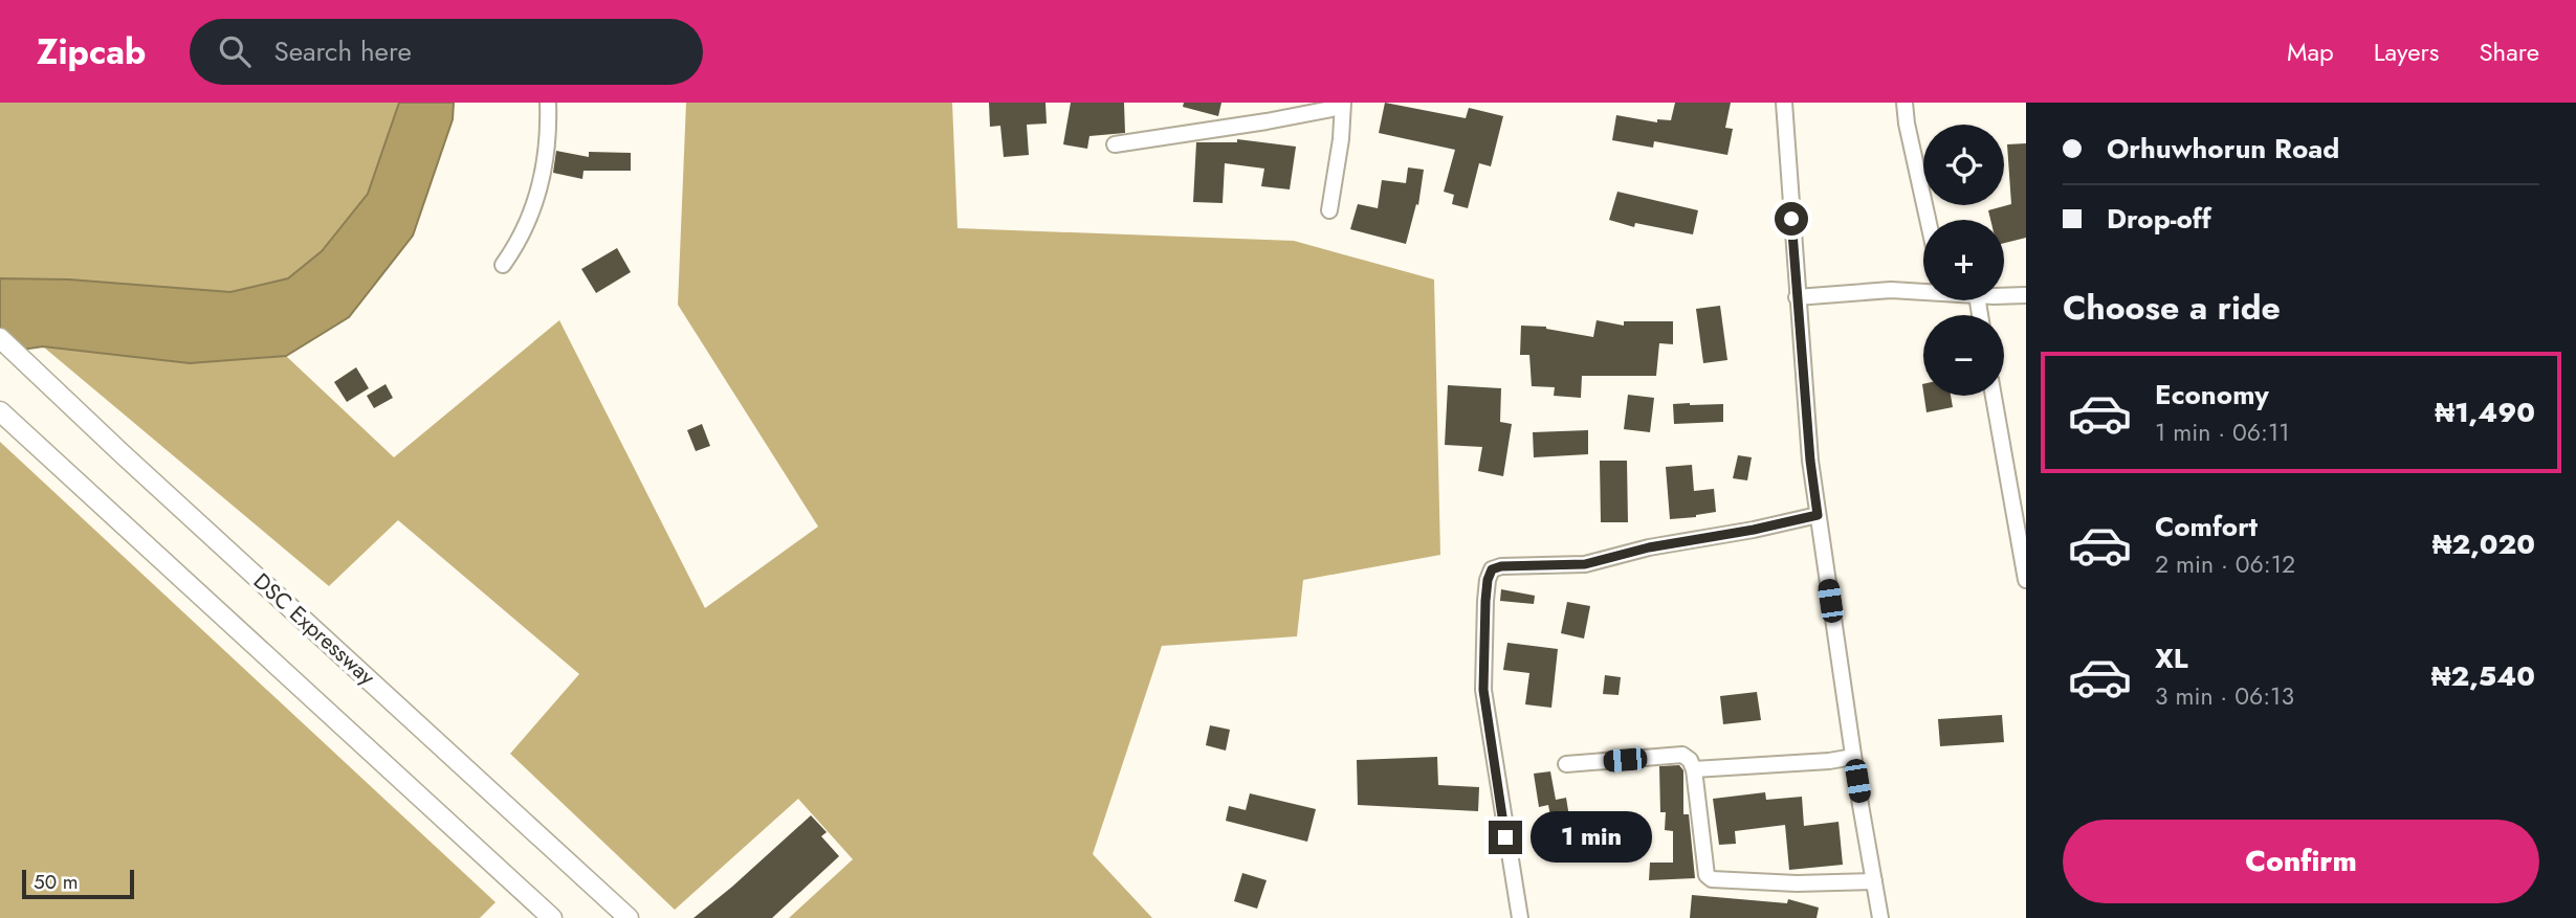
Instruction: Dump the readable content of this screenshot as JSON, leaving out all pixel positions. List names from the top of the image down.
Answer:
{
  "streets": {
    "main road": ["DSC Expressway"]
  },
  "scale_bar": "50 m",
  "page": {
    "header": "Zipcab",
    "search": "Search here",
    "nav": ["Map", "Layers", "Share"],
    "banner": ["Orhuwhorun Road", "Drop-off"],
    "map_buttons": ["+", "−"],
    "heading": "Choose a ride",
    "list": [
      {
        "name": "Economy",
        "note": "1 min · 06:11",
        "value": "₦1,490"
      },
      {
        "name": "Comfort",
        "note": "2 min · 06:12",
        "value": "₦2,020"
      },
      {
        "name": "XL",
        "note": "3 min · 06:13",
        "value": "₦2,540"
      }
    ],
    "buttons": "Confirm",
    "bubble": "1 min",
    "scale": "50 m"
  }
}
